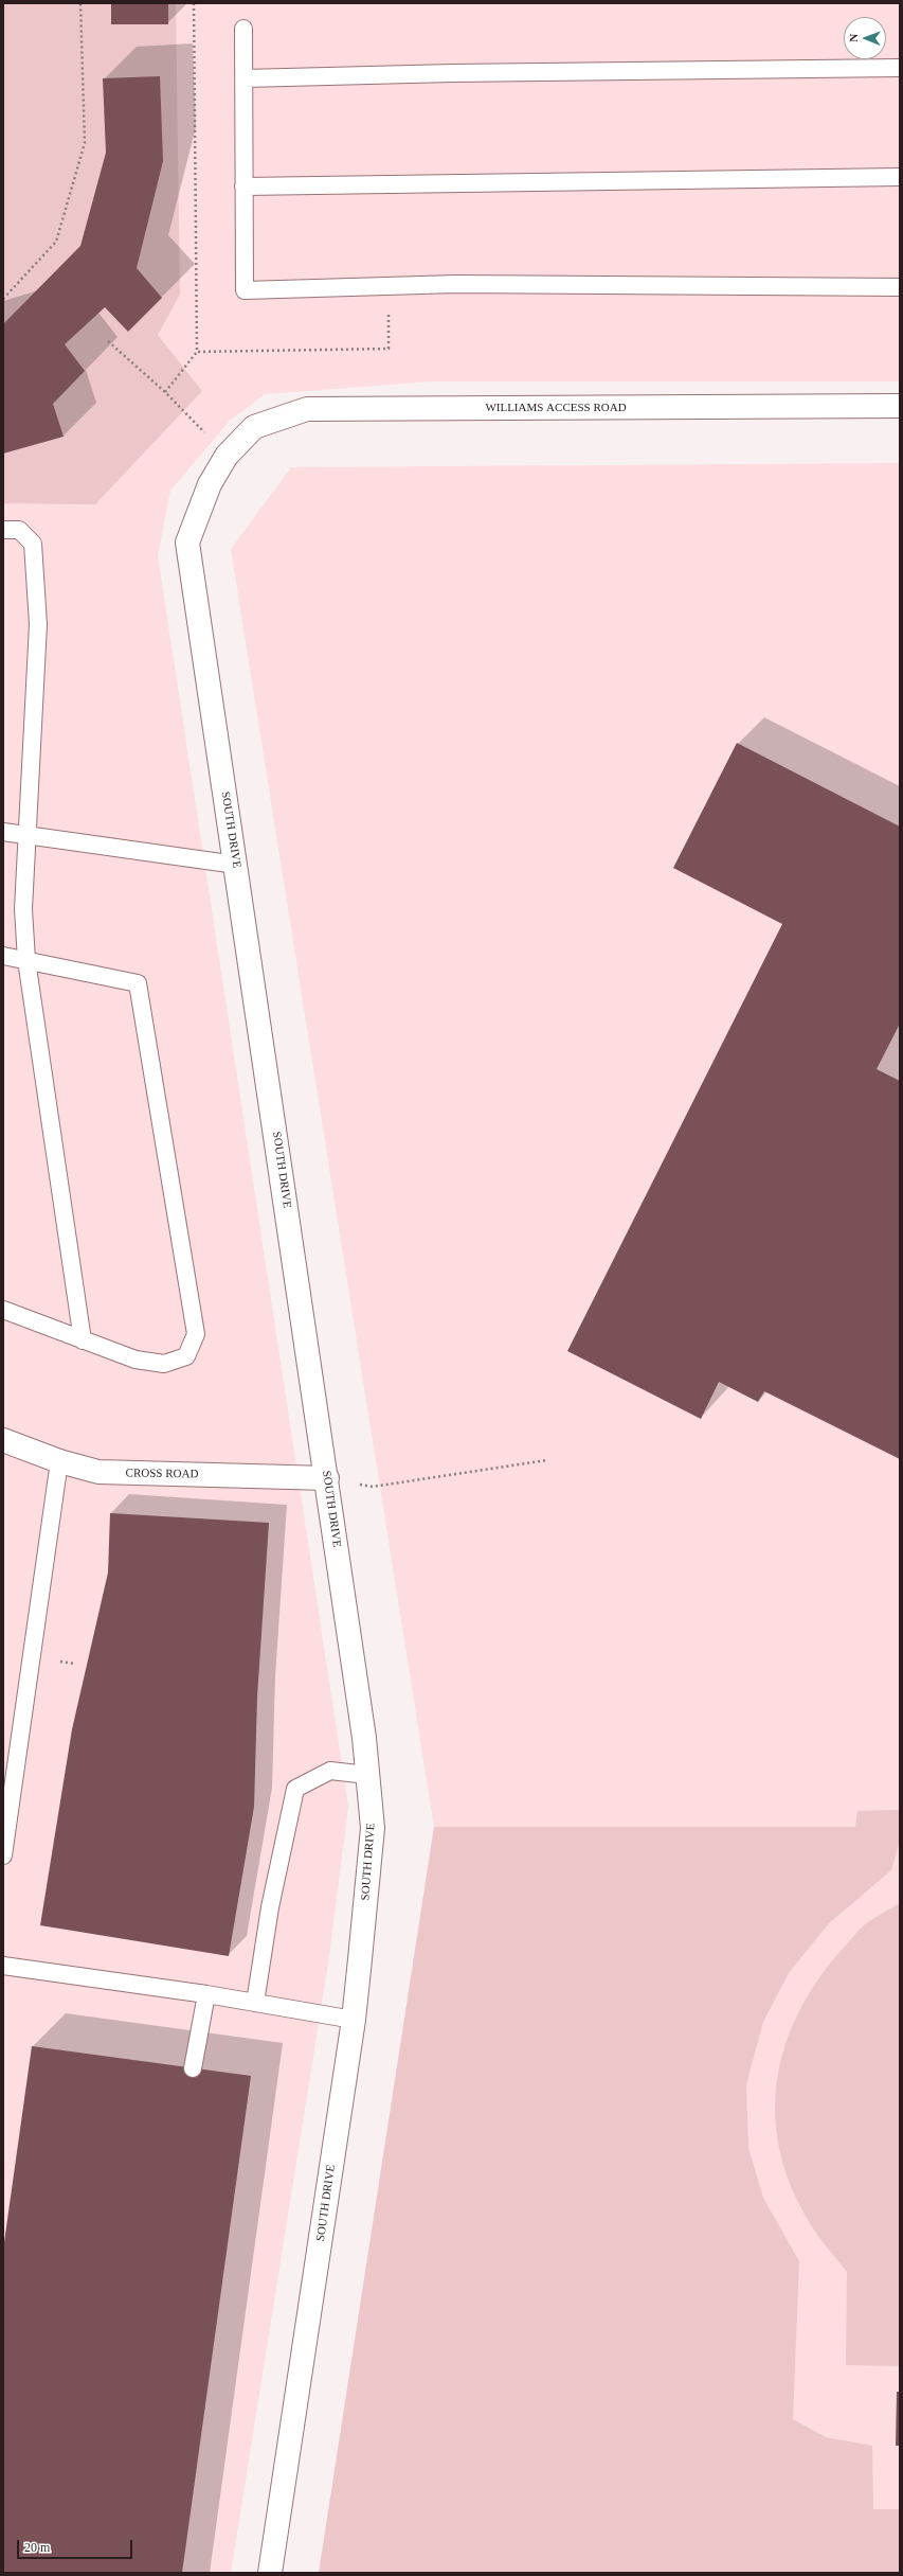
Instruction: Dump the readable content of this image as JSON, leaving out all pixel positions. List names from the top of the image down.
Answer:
{
  "streets": {
    "street": ["WILLIAMS ACCESS ROAD", "SOUTH DRIVE", "CROSS ROAD"]
  },
  "crossings": [
    ["WILLIAMS ACCESS ROAD", "SOUTH DRIVE"],
    ["SOUTH DRIVE", "CROSS ROAD"]
  ],
  "scale_bar": "20 m",
  "north": "left"
}
